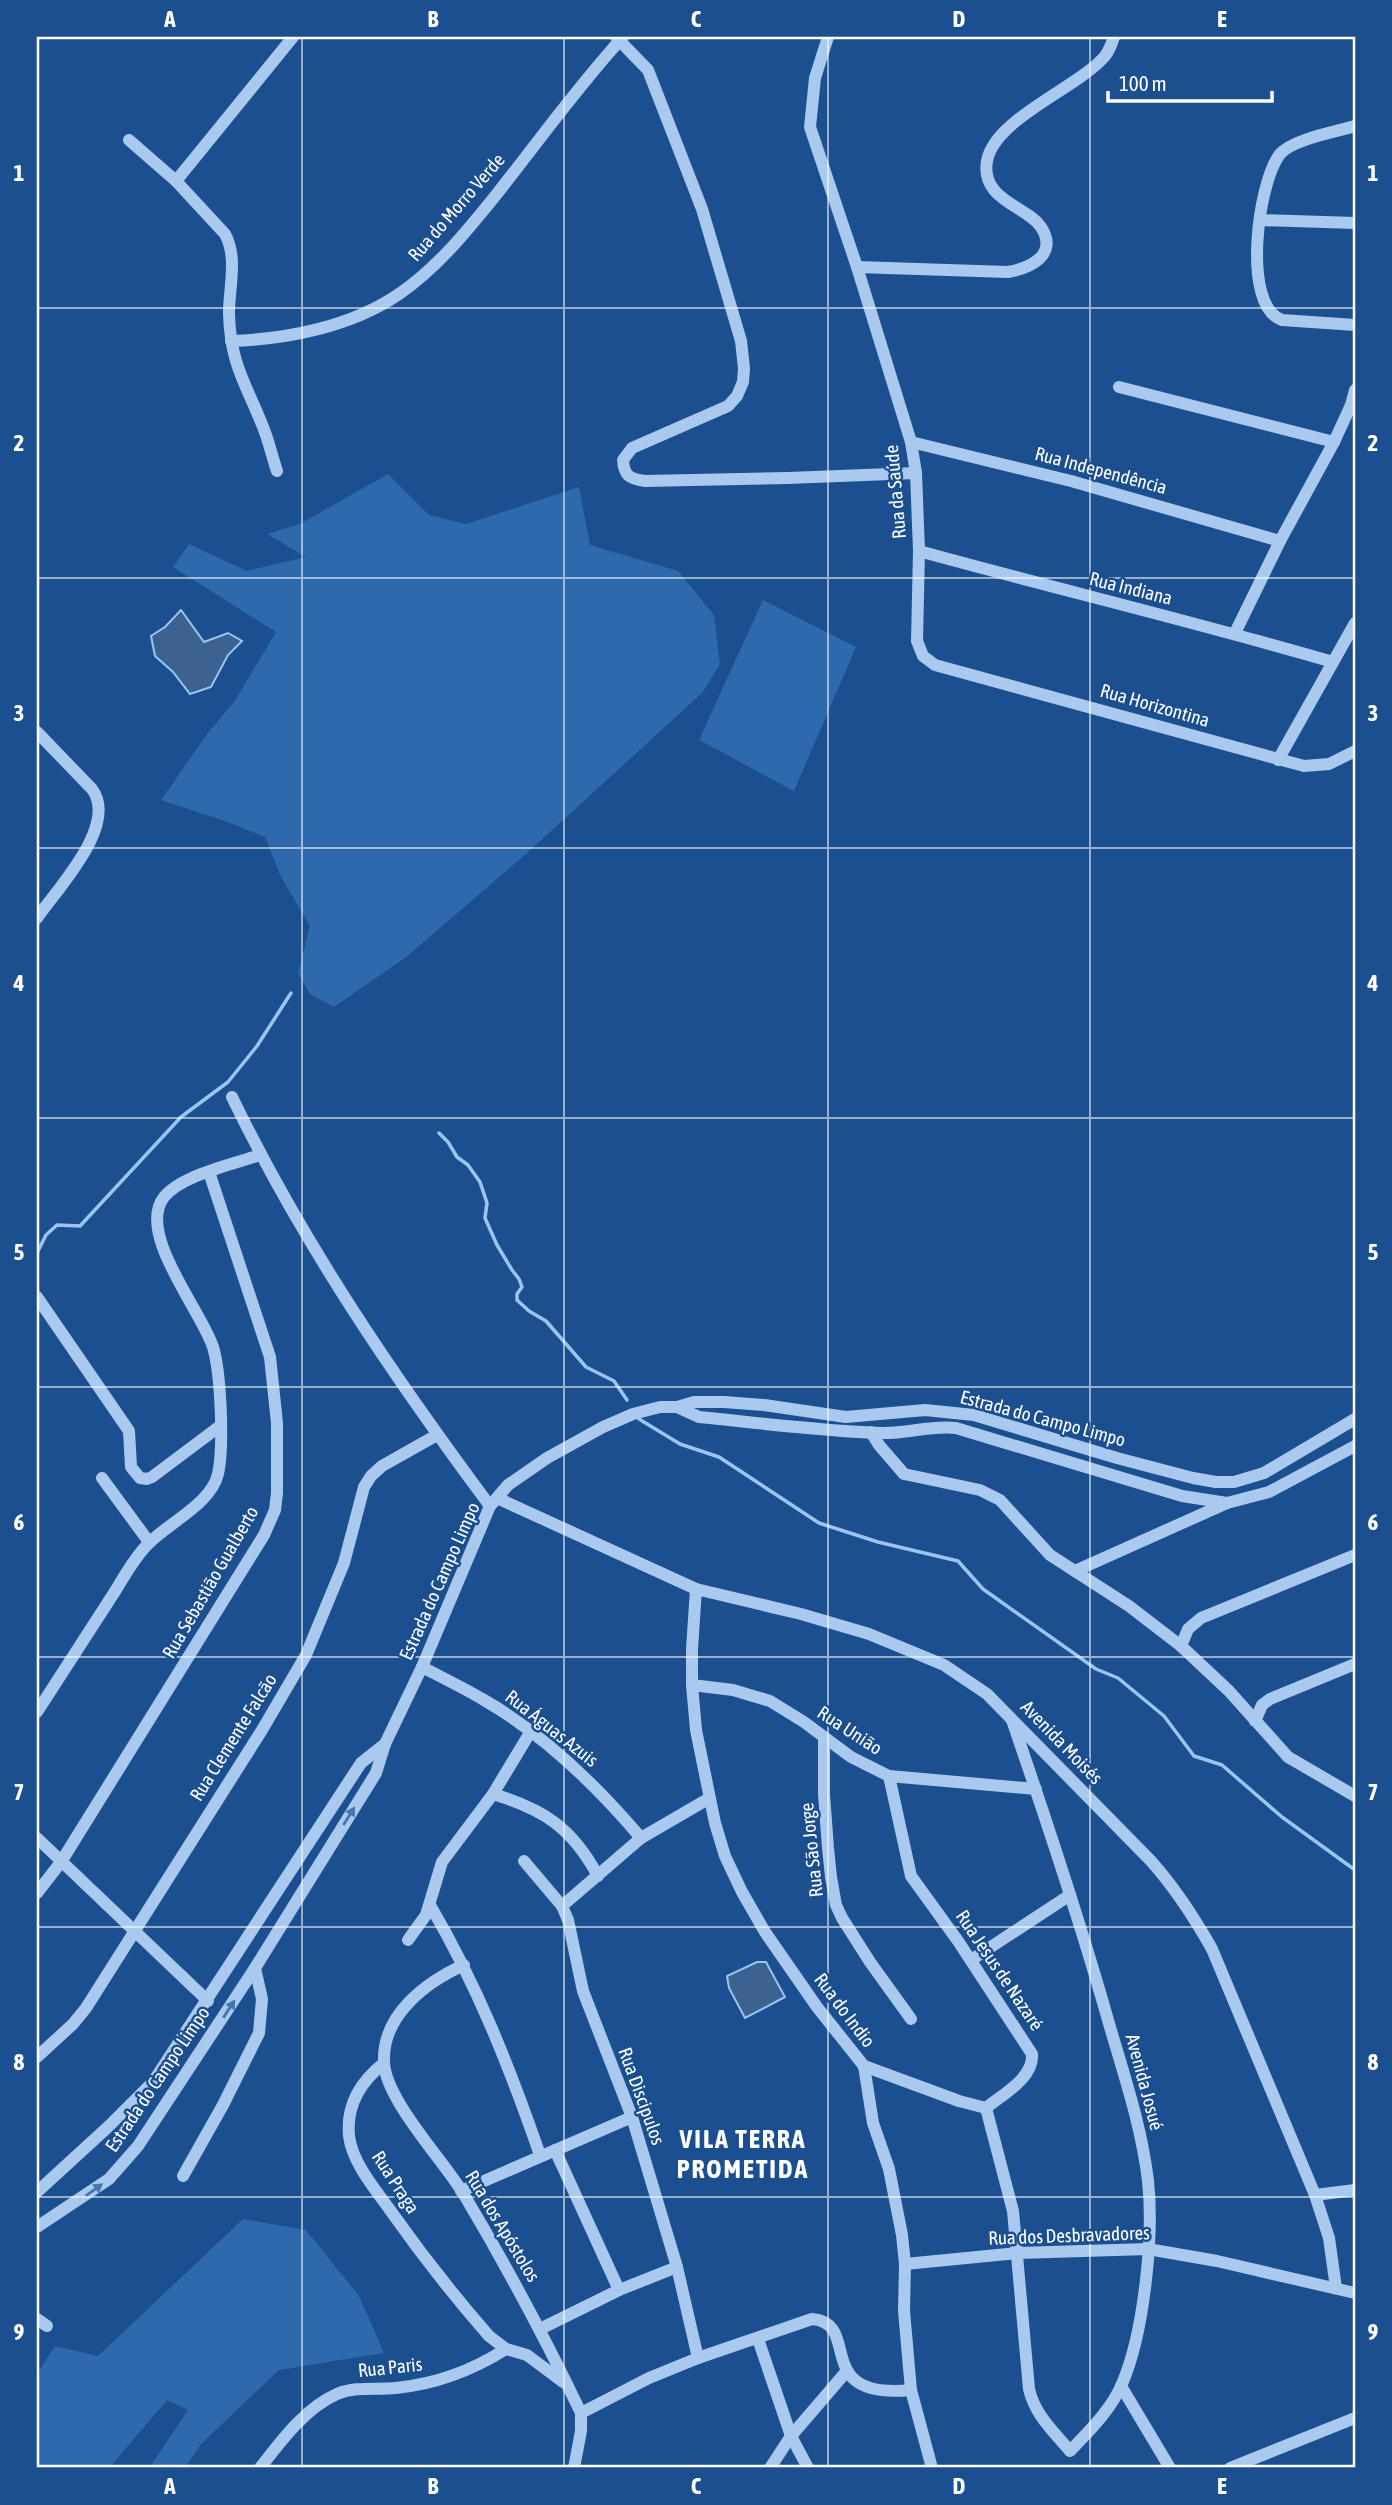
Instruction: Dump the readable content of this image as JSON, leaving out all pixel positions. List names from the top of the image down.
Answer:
{
  "streets": {
    "street": [
      "Rua do Morro Verde",
      "Rua Independência",
      "Rua da Saúde",
      "Rua Indiana",
      "Rua Horizontina",
      "Estrada do Campo Limpo",
      "Rua Sebastião Gualberto",
      "Rua Águas Azuis",
      "Rua União",
      "Rua Clemente Falcão",
      "Avenida Moisés",
      "Rua São Jorge",
      "Rua Jesus de Nazaré",
      "Rua do Indio",
      "Avenida Josué",
      "Rua Discipulos",
      "Rua Praga",
      "Rua dos Apóstolos",
      "Rua dos Desbravadores",
      "Rua Paris"
    ]
  },
  "crossings": [
    ["Rua Independência", "Rua da Saúde"],
    ["Rua da Saúde", "Rua Indiana"],
    ["Rua da Saúde", "Rua Horizontina"],
    ["Estrada do Campo Limpo", "Rua Águas Azuis"],
    ["Estrada do Campo Limpo", "Avenida Moisés"],
    ["Rua União", "Rua São Jorge"],
    ["Rua União", "Rua Jesus de Nazaré"],
    ["Rua União", "Rua do Indio"],
    ["Rua União", "Avenida Josué"],
    ["Avenida Moisés", "Rua do Indio"],
    ["Avenida Moisés", "Avenida Josué"],
    ["Avenida Moisés", "Rua dos Desbravadores"],
    ["Rua do Indio", "Rua dos Desbravadores"],
    ["Avenida Josué", "Rua dos Desbravadores"],
    ["Rua Praga", "Rua dos Apóstolos"],
    ["Rua Praga", "Rua Paris"]
  ],
  "districts": ["VILA TERRA PROMETIDA"],
  "scale_bar": "100 m",
  "grid": {
    "columns": [
      "A",
      "B",
      "C",
      "D",
      "E"
    ],
    "rows": [
      "1",
      "2",
      "3",
      "4",
      "5",
      "6",
      "7",
      "8",
      "9"
    ]
  }
}
